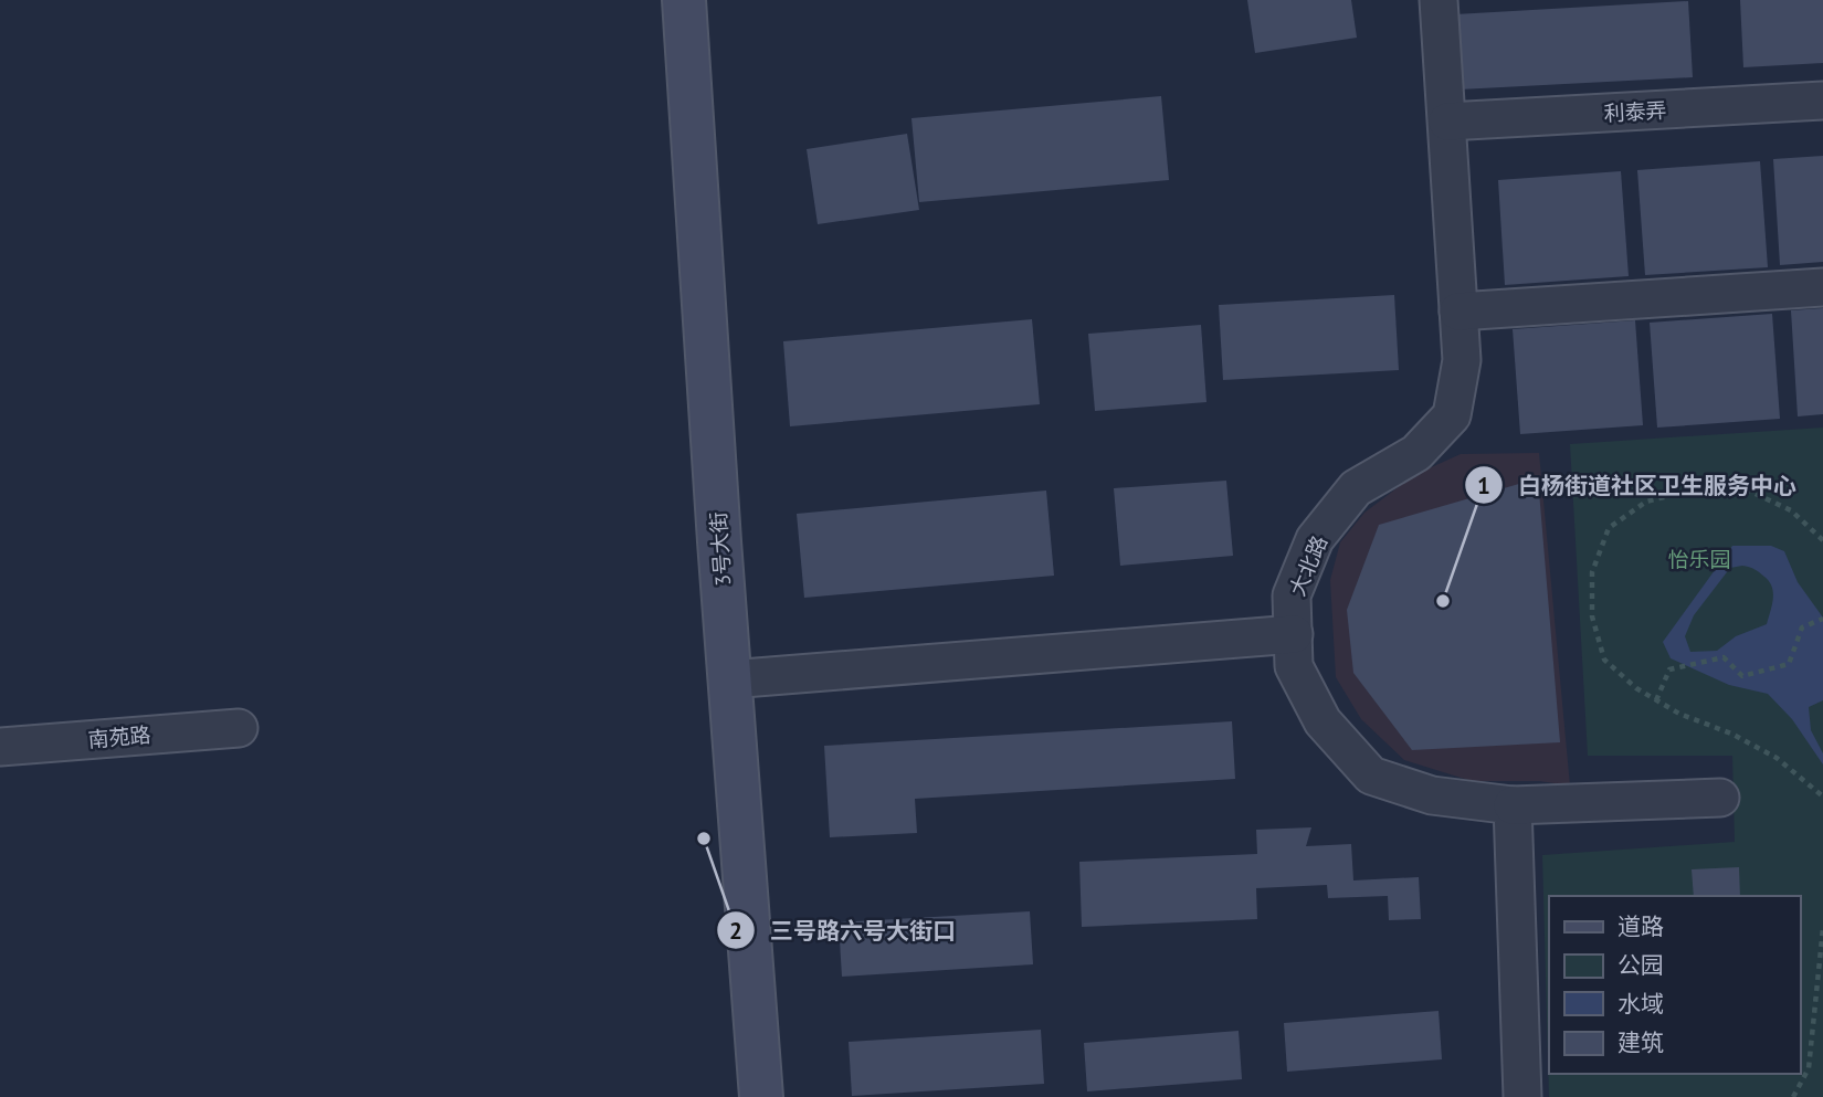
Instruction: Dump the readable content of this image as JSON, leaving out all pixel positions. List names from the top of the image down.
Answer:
{
  "streets": {
    "street": [
      "利泰弄",
      "3号大街",
      "大北路",
      "南苑路"
    ]
  },
  "crossings": [
    ["利泰弄", "大北路"]
  ],
  "parks": ["怡乐园"],
  "places": ["白杨街道社区卫生服务中心", "三号路六号大街口"],
  "legend": [
    "道路",
    "公园",
    "水域",
    "建筑"
  ]
}
